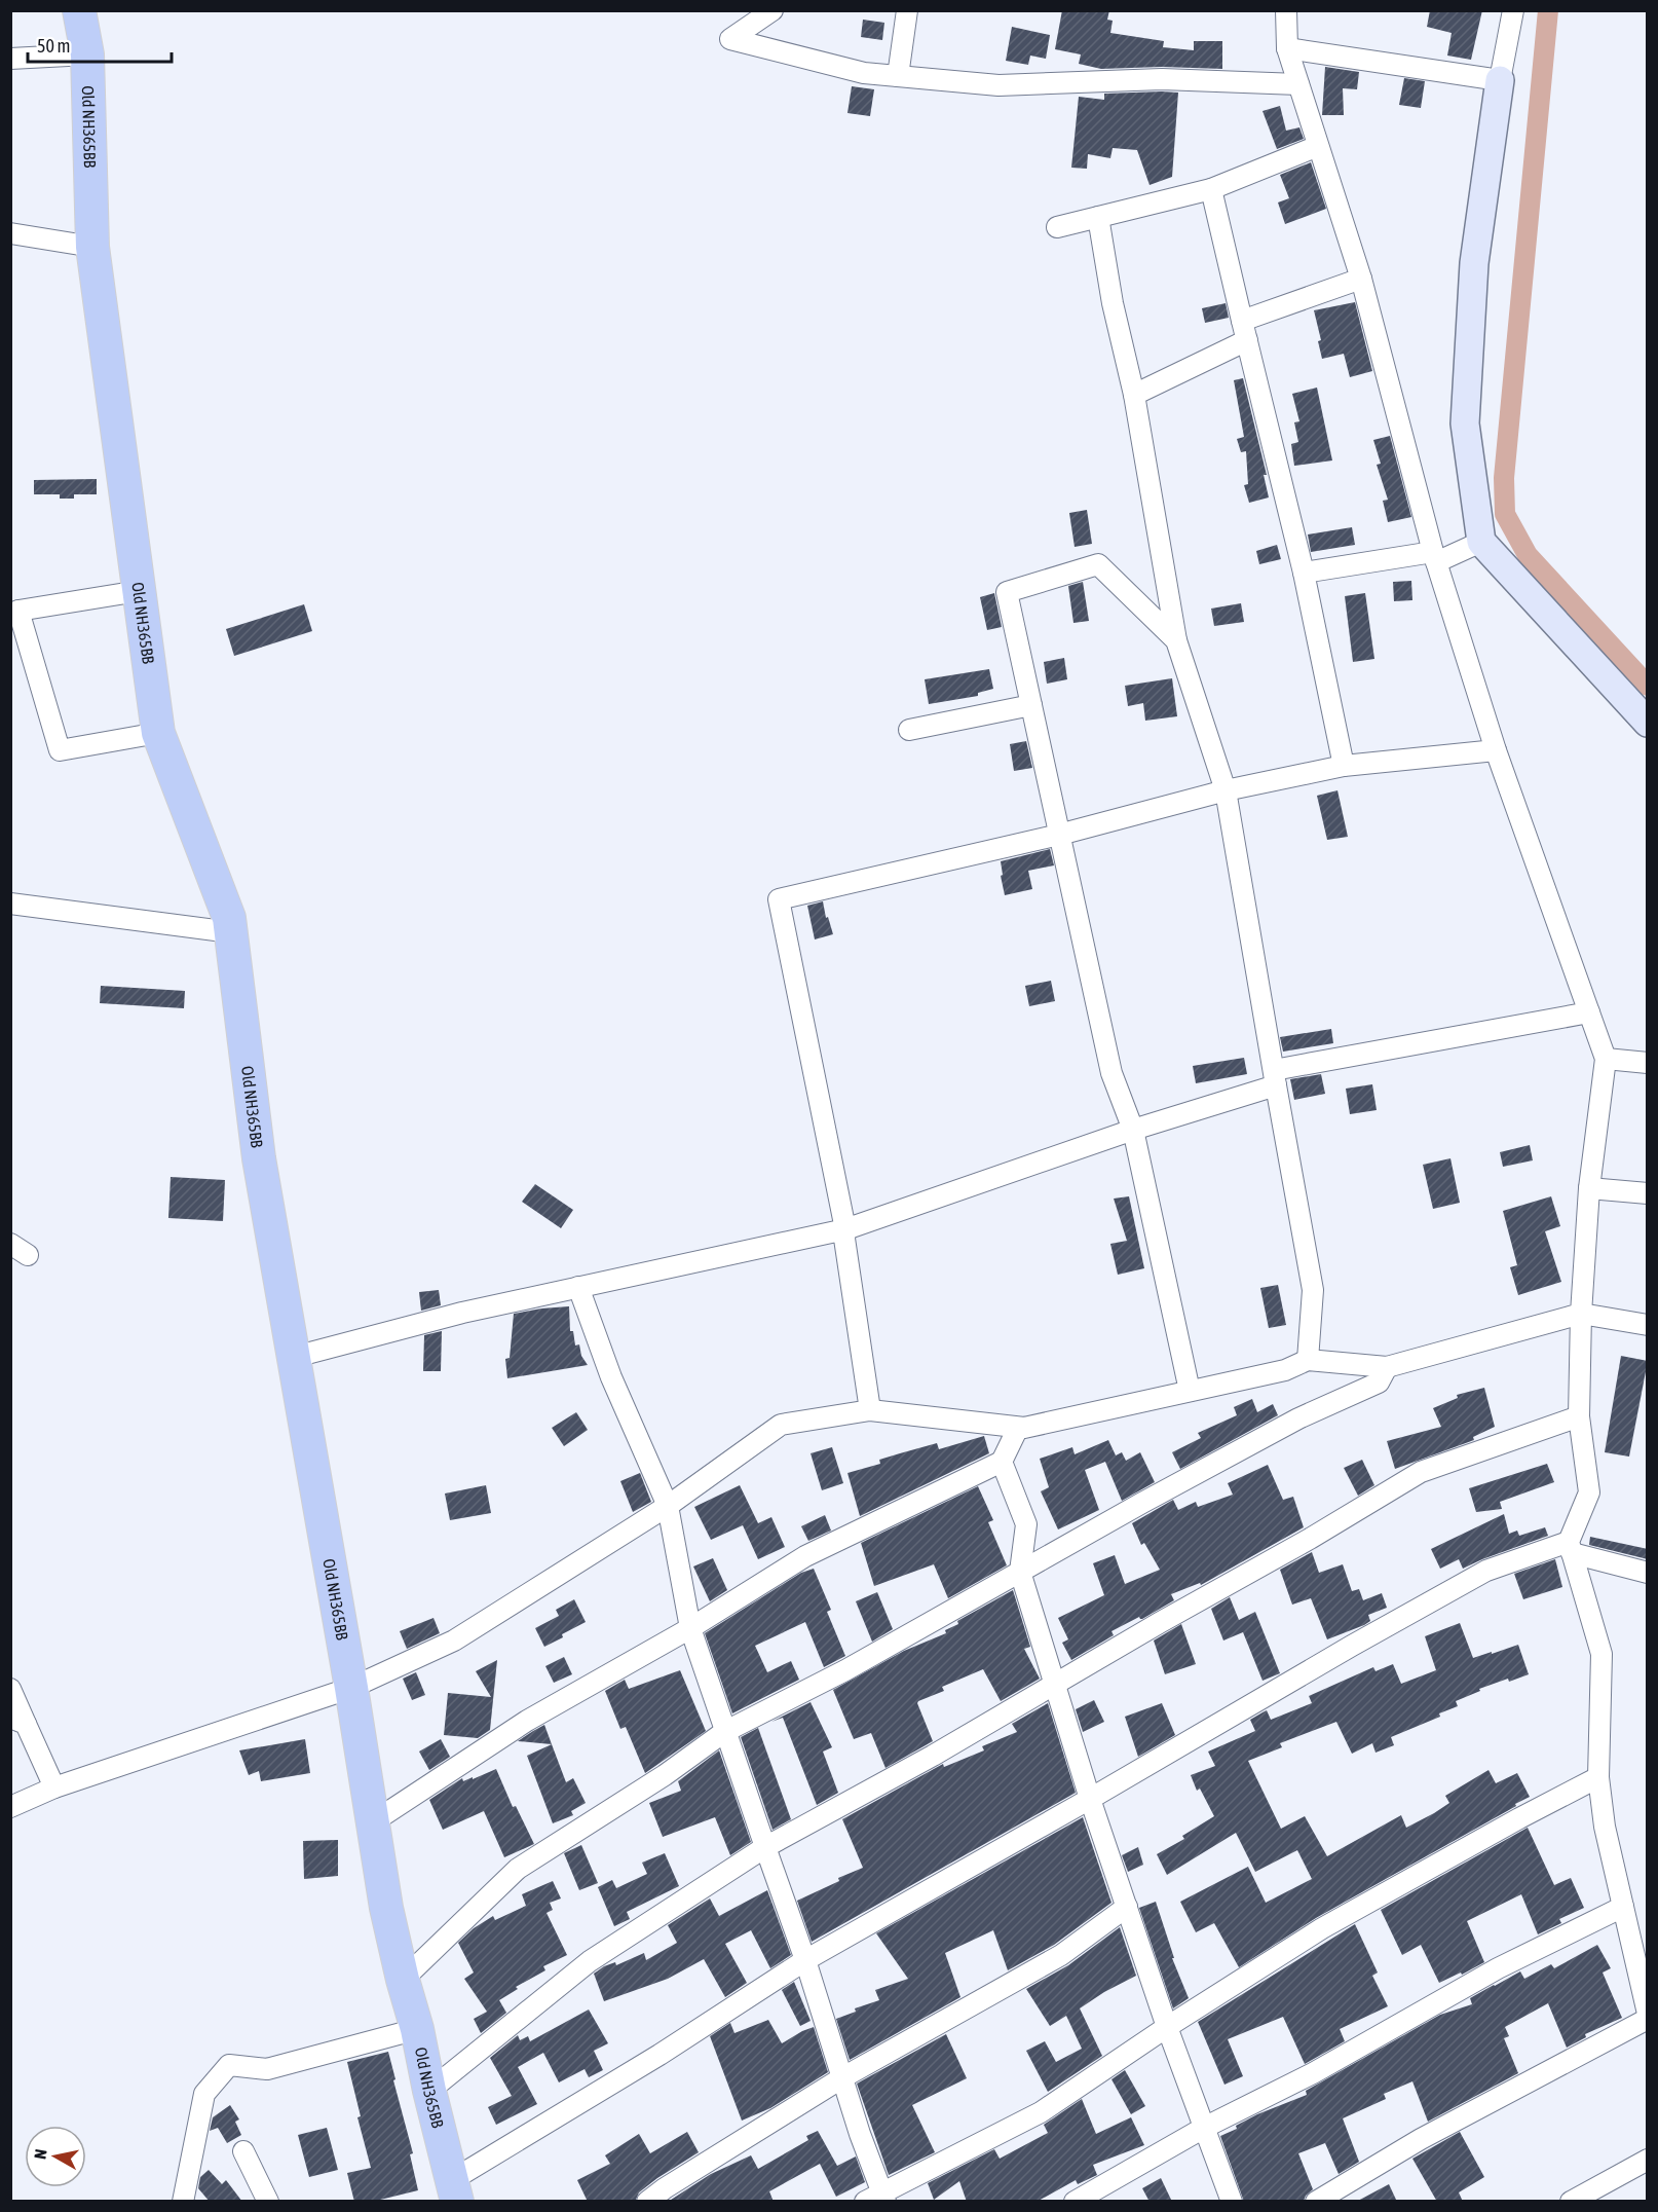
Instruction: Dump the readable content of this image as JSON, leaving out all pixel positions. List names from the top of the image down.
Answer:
{
  "streets": {
    "main road": ["Old NH365BB"]
  },
  "scale_bar": "50 m",
  "north": "left"
}
